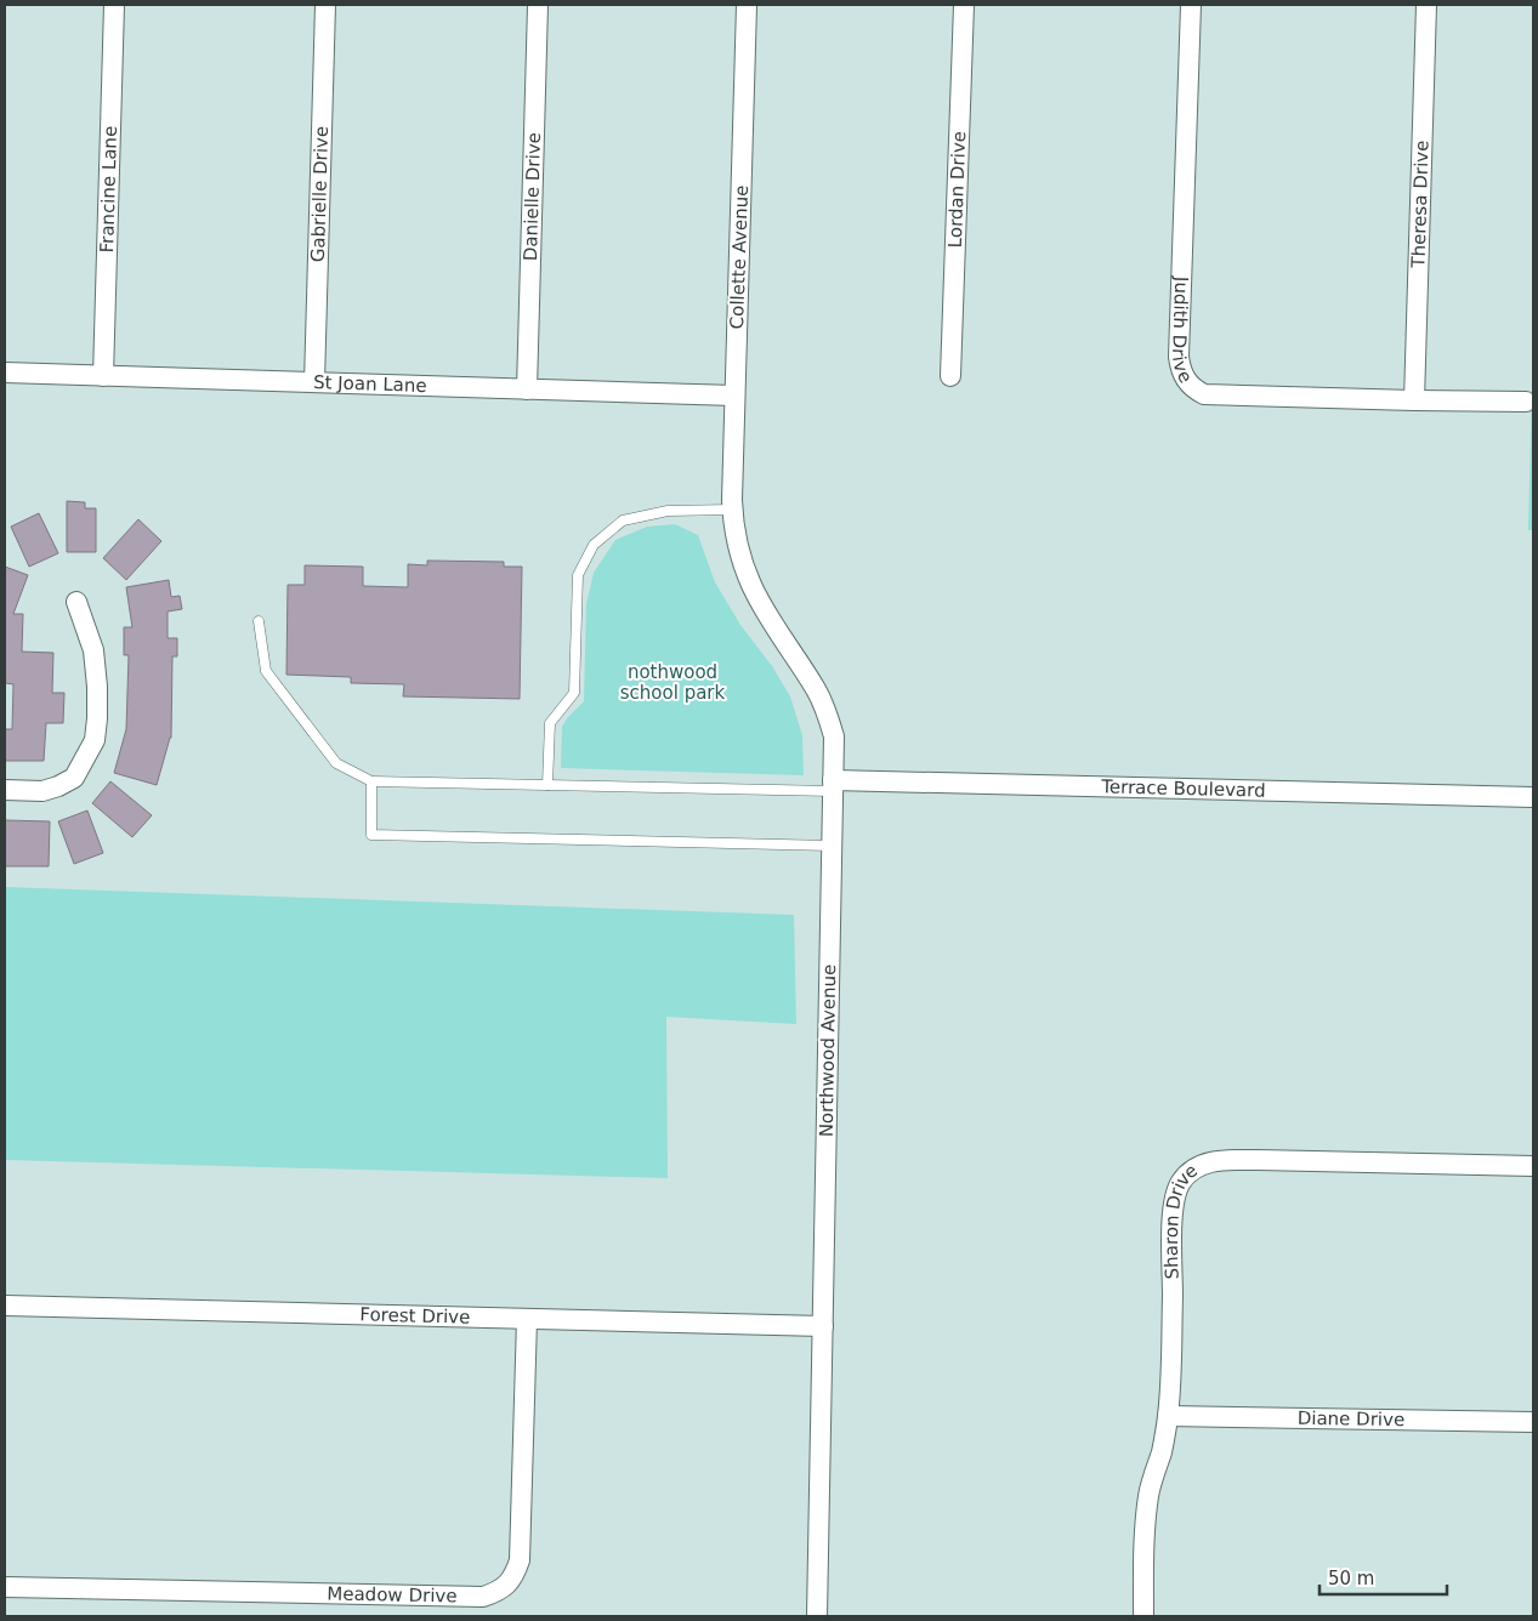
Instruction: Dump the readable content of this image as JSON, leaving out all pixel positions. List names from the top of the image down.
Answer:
{
  "streets": {
    "street": [
      "Francine Lane",
      "Lordan Drive",
      "Gabrielle Drive",
      "Danielle Drive",
      "Theresa Drive",
      "Collette Avenue",
      "Judith Drive",
      "St Joan Lane",
      "Terrace Boulevard",
      "Northwood Avenue",
      "Sharon Drive",
      "Forest Drive",
      "Diane Drive",
      "Meadow Drive"
    ]
  },
  "crossings": [
    ["Francine Lane", "St Joan Lane"],
    ["Gabrielle Drive", "St Joan Lane"],
    ["Danielle Drive", "St Joan Lane"],
    ["Theresa Drive", "Judith Drive"],
    ["Collette Avenue", "St Joan Lane"],
    ["Collette Avenue", "Northwood Avenue"],
    ["Terrace Boulevard", "Northwood Avenue"],
    ["Northwood Avenue", "Forest Drive"],
    ["Sharon Drive", "Diane Drive"],
    ["Forest Drive", "Meadow Drive"]
  ],
  "parks": ["nothwood school park"],
  "scale_bar": "50 m"
}
